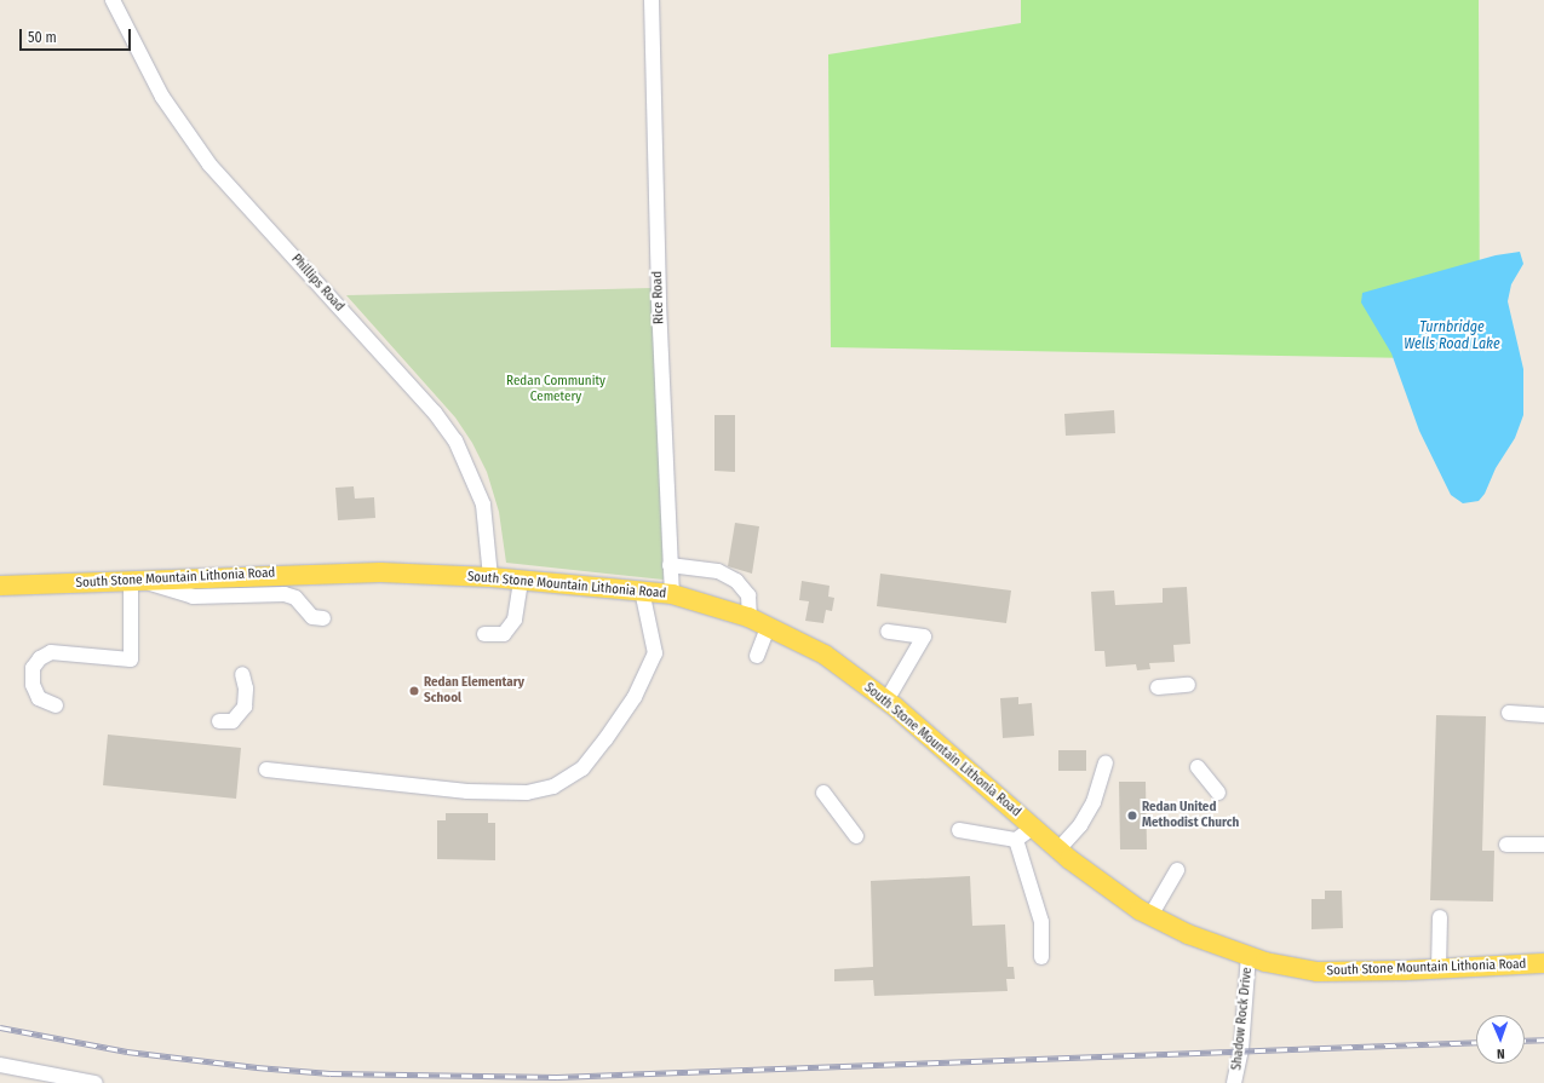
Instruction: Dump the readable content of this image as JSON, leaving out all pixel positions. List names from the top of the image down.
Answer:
{
  "streets": {
    "main road": ["South Stone Mountain Lithonia Road"],
    "street": ["Phillips Road", "Rice Road", "Shadow Rock Drive"]
  },
  "crossings": [
    ["Phillips Road", "South Stone Mountain Lithonia Road"],
    ["Rice Road", "South Stone Mountain Lithonia Road"],
    ["South Stone Mountain Lithonia Road", "Shadow Rock Drive"]
  ],
  "water": ["Turnbridge Wells Road Lake"],
  "parks": ["Redan Community Cemetery"],
  "places": ["Redan Elementary School", "Redan United Methodist Church"],
  "scale_bar": "50 m",
  "north": "bottom"
}
